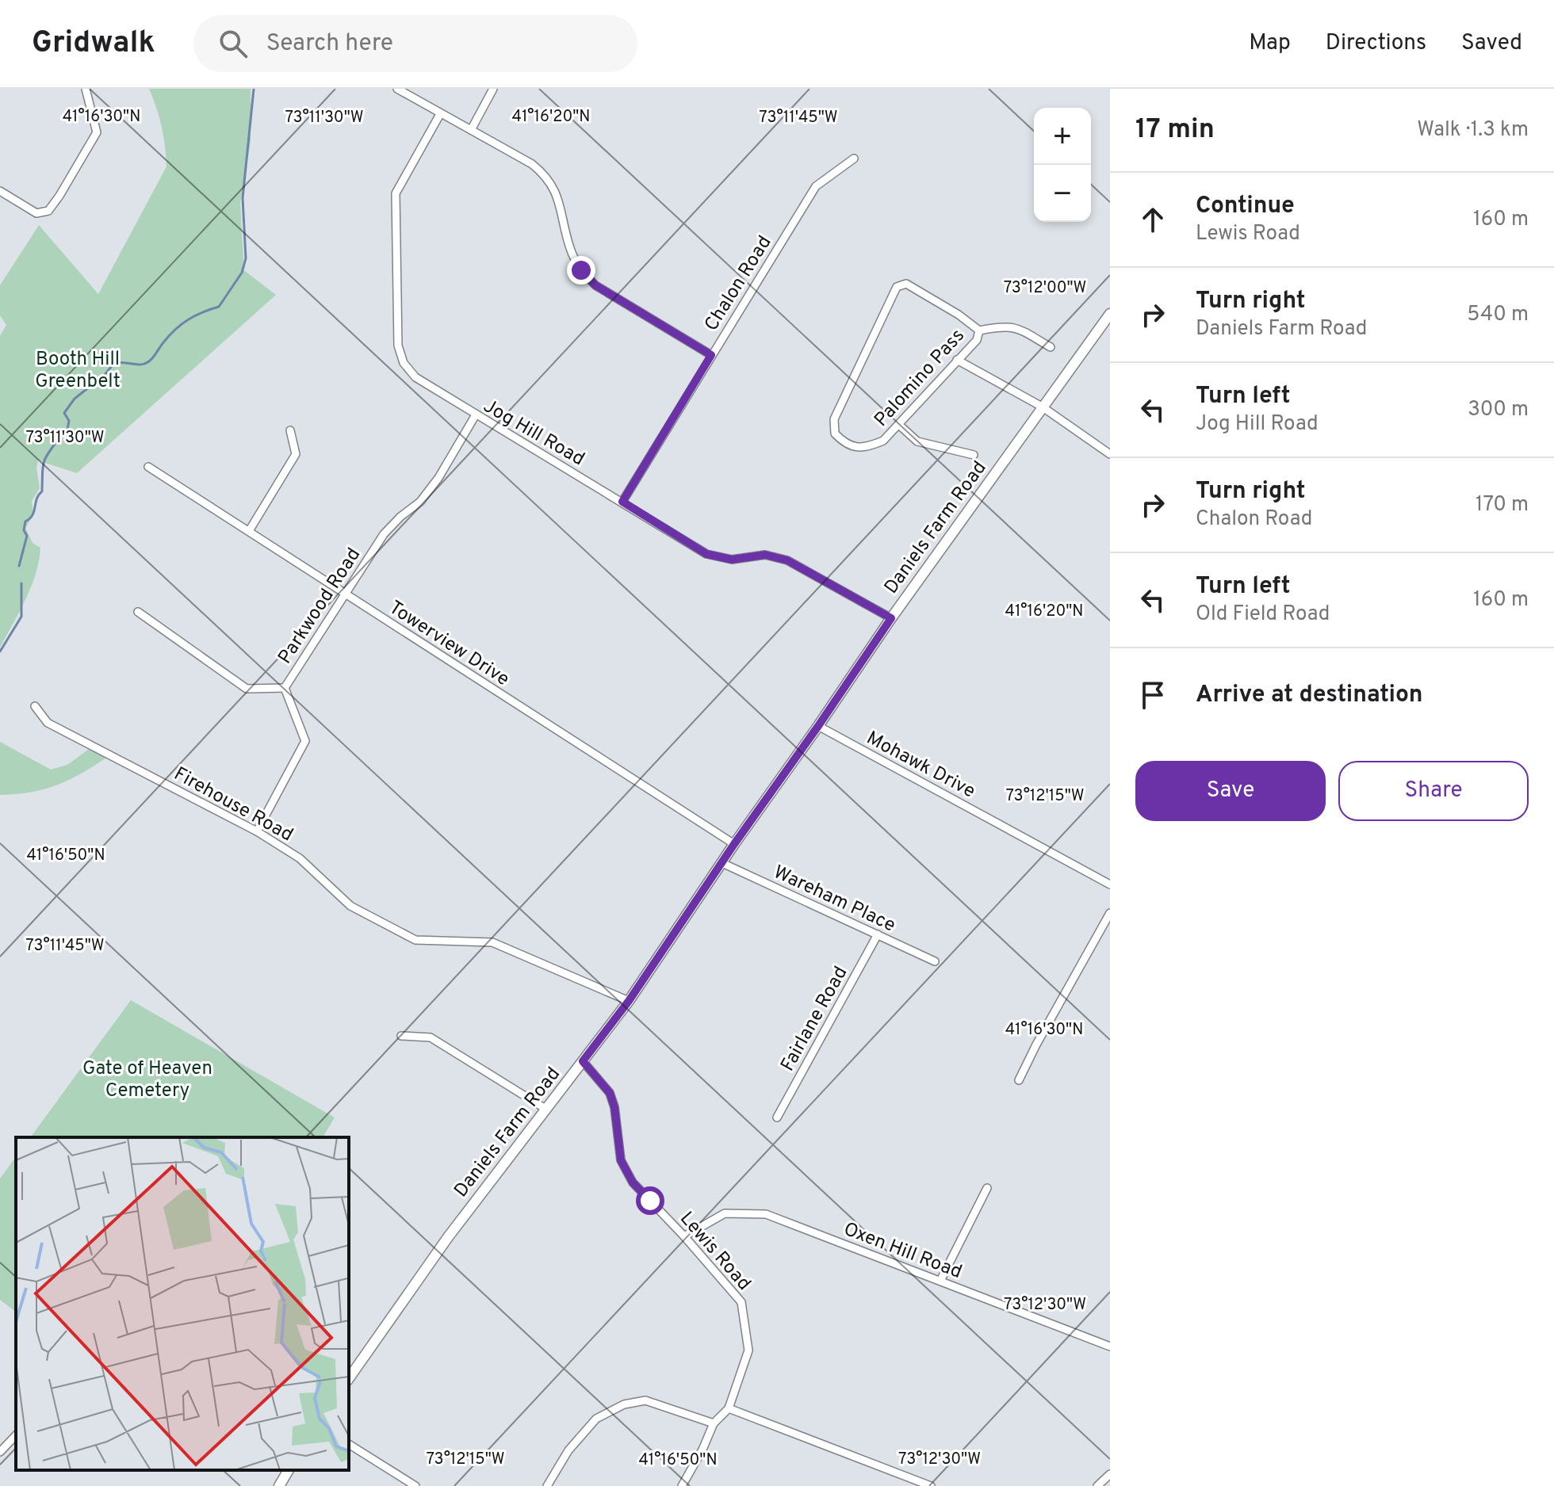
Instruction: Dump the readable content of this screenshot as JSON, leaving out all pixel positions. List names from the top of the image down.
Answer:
{
  "streets": {
    "main road": ["Daniels Farm Road"],
    "street": [
      "Chalon Road",
      "Palomino Pass",
      "Jog Hill Road",
      "Parkwood Road",
      "Towerview Drive",
      "Mohawk Drive",
      "Firehouse Road",
      "Wareham Place",
      "Fairlane Road",
      "Oxen Hill Road",
      "Lewis Road"
    ]
  },
  "crossings": [
    ["Chalon Road", "Jog Hill Road"],
    ["Jog Hill Road", "Daniels Farm Road"],
    ["Jog Hill Road", "Parkwood Road"],
    ["Daniels Farm Road", "Towerview Drive"],
    ["Daniels Farm Road", "Mohawk Drive"],
    ["Daniels Farm Road", "Firehouse Road"],
    ["Daniels Farm Road", "Wareham Place"],
    ["Daniels Farm Road", "Lewis Road"],
    ["Parkwood Road", "Towerview Drive"],
    ["Parkwood Road", "Firehouse Road"],
    ["Wareham Place", "Fairlane Road"],
    ["Oxen Hill Road", "Lewis Road"]
  ],
  "parks": ["Booth Hill Greenbelt", "Gate of Heaven Cemetery"],
  "page": {
    "header": "Gridwalk",
    "search": "Search here",
    "nav": ["Map", "Directions", "Saved"],
    "heading": ["17 min", "Walk · 1.3 km"],
    "map_buttons": ["+", "−"],
    "list": [
      ["Continue", "Lewis Road", "160 m"],
      ["Turn right", "Daniels Farm Road", "540 m"],
      ["Turn left", "Jog Hill Road", "300 m"],
      ["Turn right", "Chalon Road", "170 m"],
      ["Turn left", "Old Field Road", "160 m"],
      "Arrive at destination"
    ],
    "buttons": ["Save", "Share"]
  },
  "coordinates": [
    "41°16'20\"N",
    "41°16'30\"N",
    "73°11'30\"W",
    "73°11'45\"W",
    "73°12'00\"W",
    "73°12'15\"W",
    "41°16'50\"N",
    "73°12'30\"W"
  ]
}
